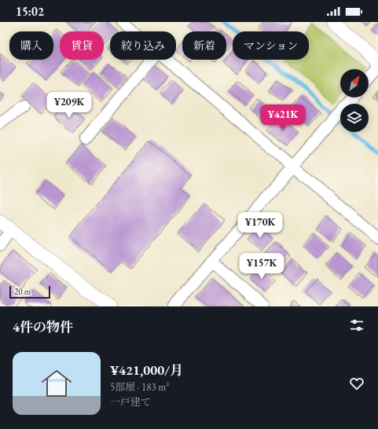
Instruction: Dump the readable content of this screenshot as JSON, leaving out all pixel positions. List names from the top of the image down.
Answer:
{
  "scale_bar": "20 m",
  "north": "top right",
  "page": {
    "status": "15:02",
    "chip": [
      "購入",
      "賃貸",
      "絞り込み",
      "新着",
      "マンション"
    ],
    "price": [
      "¥209K",
      "¥421K",
      "¥170K",
      "¥157K"
    ],
    "scale": "20 m",
    "heading": "4件の物件",
    "list": [
      {
        "name": "¥421,000/月",
        "note": "5部屋 · 183 m² · 一戸建て"
      }
    ]
  }
}
